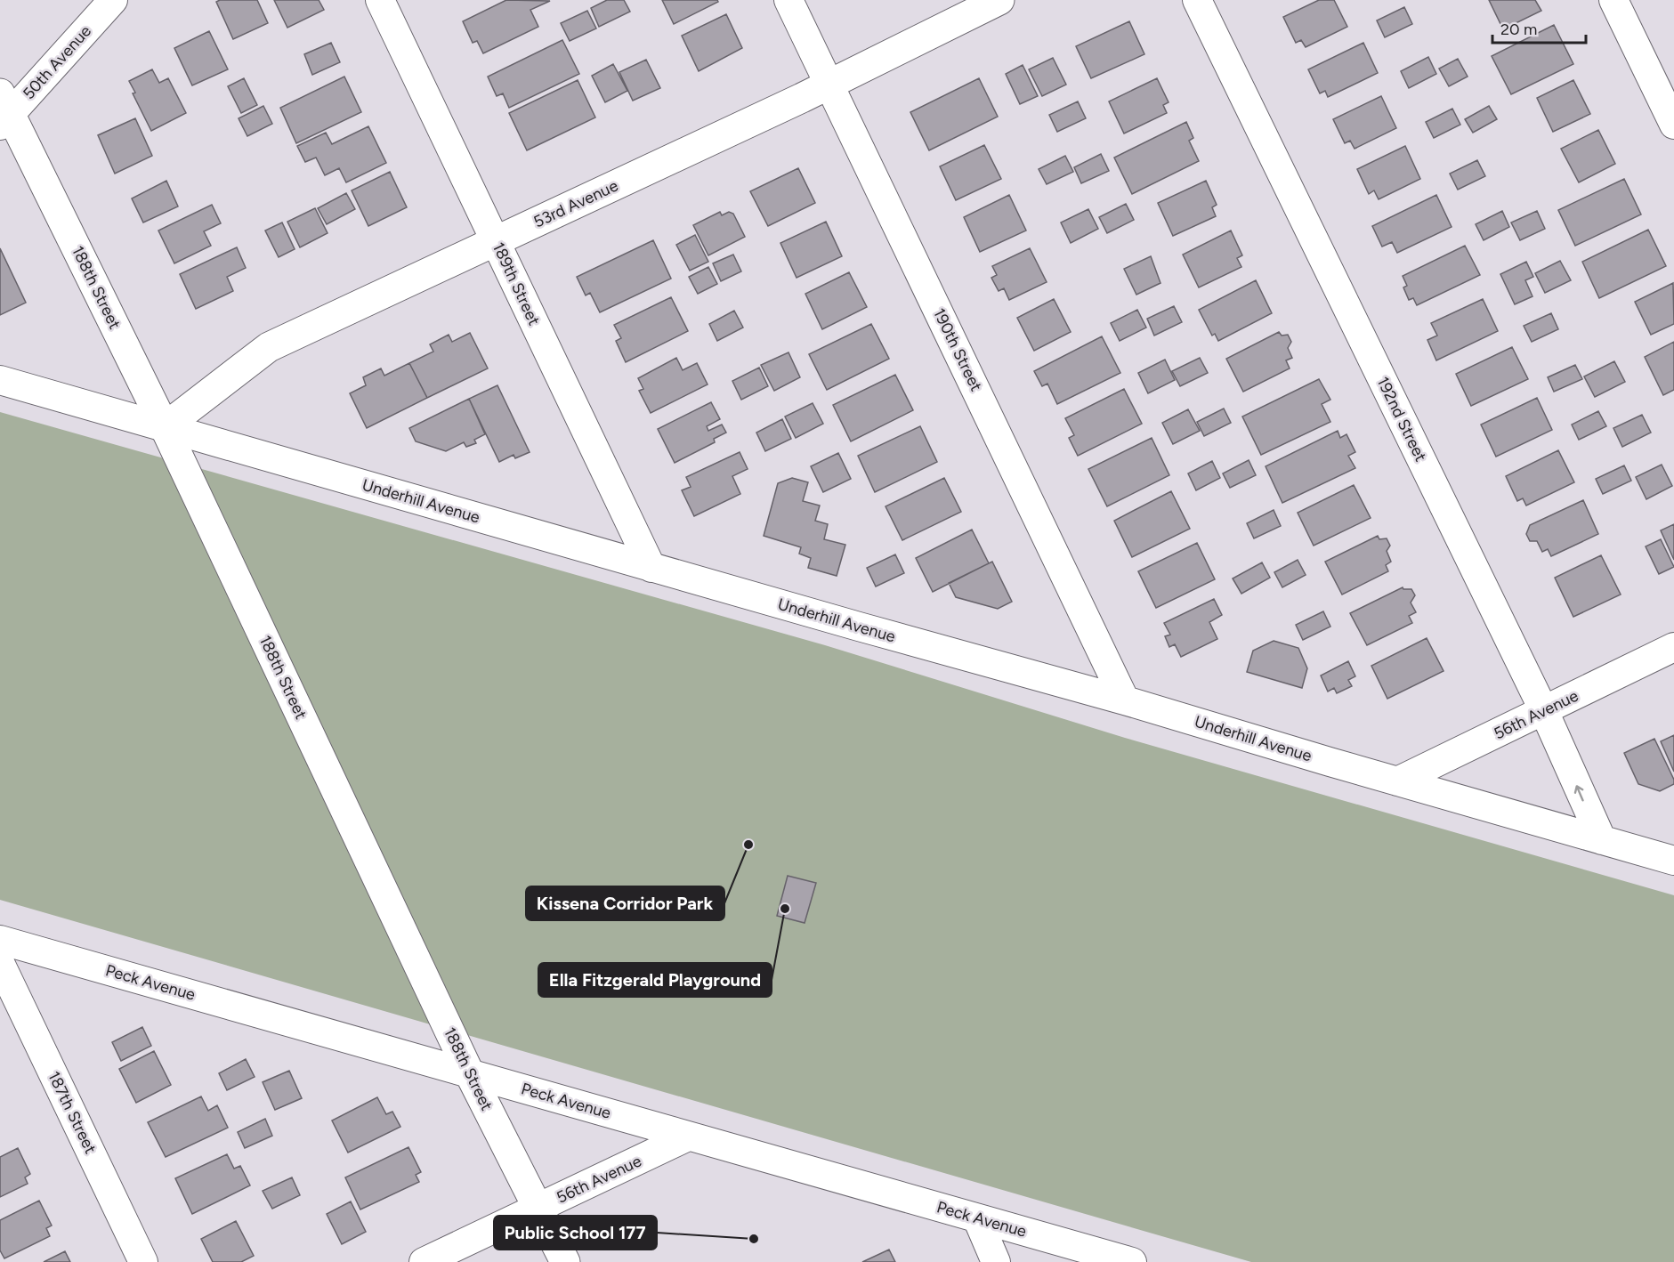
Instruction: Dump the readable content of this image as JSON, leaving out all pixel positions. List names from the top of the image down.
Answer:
{
  "streets": {
    "street": [
      "50th Avenue",
      "53rd Avenue",
      "189th Street",
      "188th Street",
      "190th Street",
      "192nd Street",
      "Underhill Avenue",
      "56th Avenue",
      "Peck Avenue",
      "187th Street"
    ]
  },
  "crossings": [
    ["50th Avenue", "188th Street"],
    ["53rd Avenue", "189th Street"],
    ["53rd Avenue", "188th Street"],
    ["53rd Avenue", "190th Street"],
    ["53rd Avenue", "Underhill Avenue"],
    ["189th Street", "Underhill Avenue"],
    ["188th Street", "Underhill Avenue"],
    ["188th Street", "56th Avenue"],
    ["188th Street", "Peck Avenue"],
    ["190th Street", "Underhill Avenue"],
    ["192nd Street", "Underhill Avenue"],
    ["192nd Street", "56th Avenue"],
    ["Underhill Avenue", "56th Avenue"],
    ["56th Avenue", "Peck Avenue"]
  ],
  "places": ["Kissena Corridor Park", "Ella Fitzgerald Playground", "Public School 177"],
  "scale_bar": "20 m"
}
